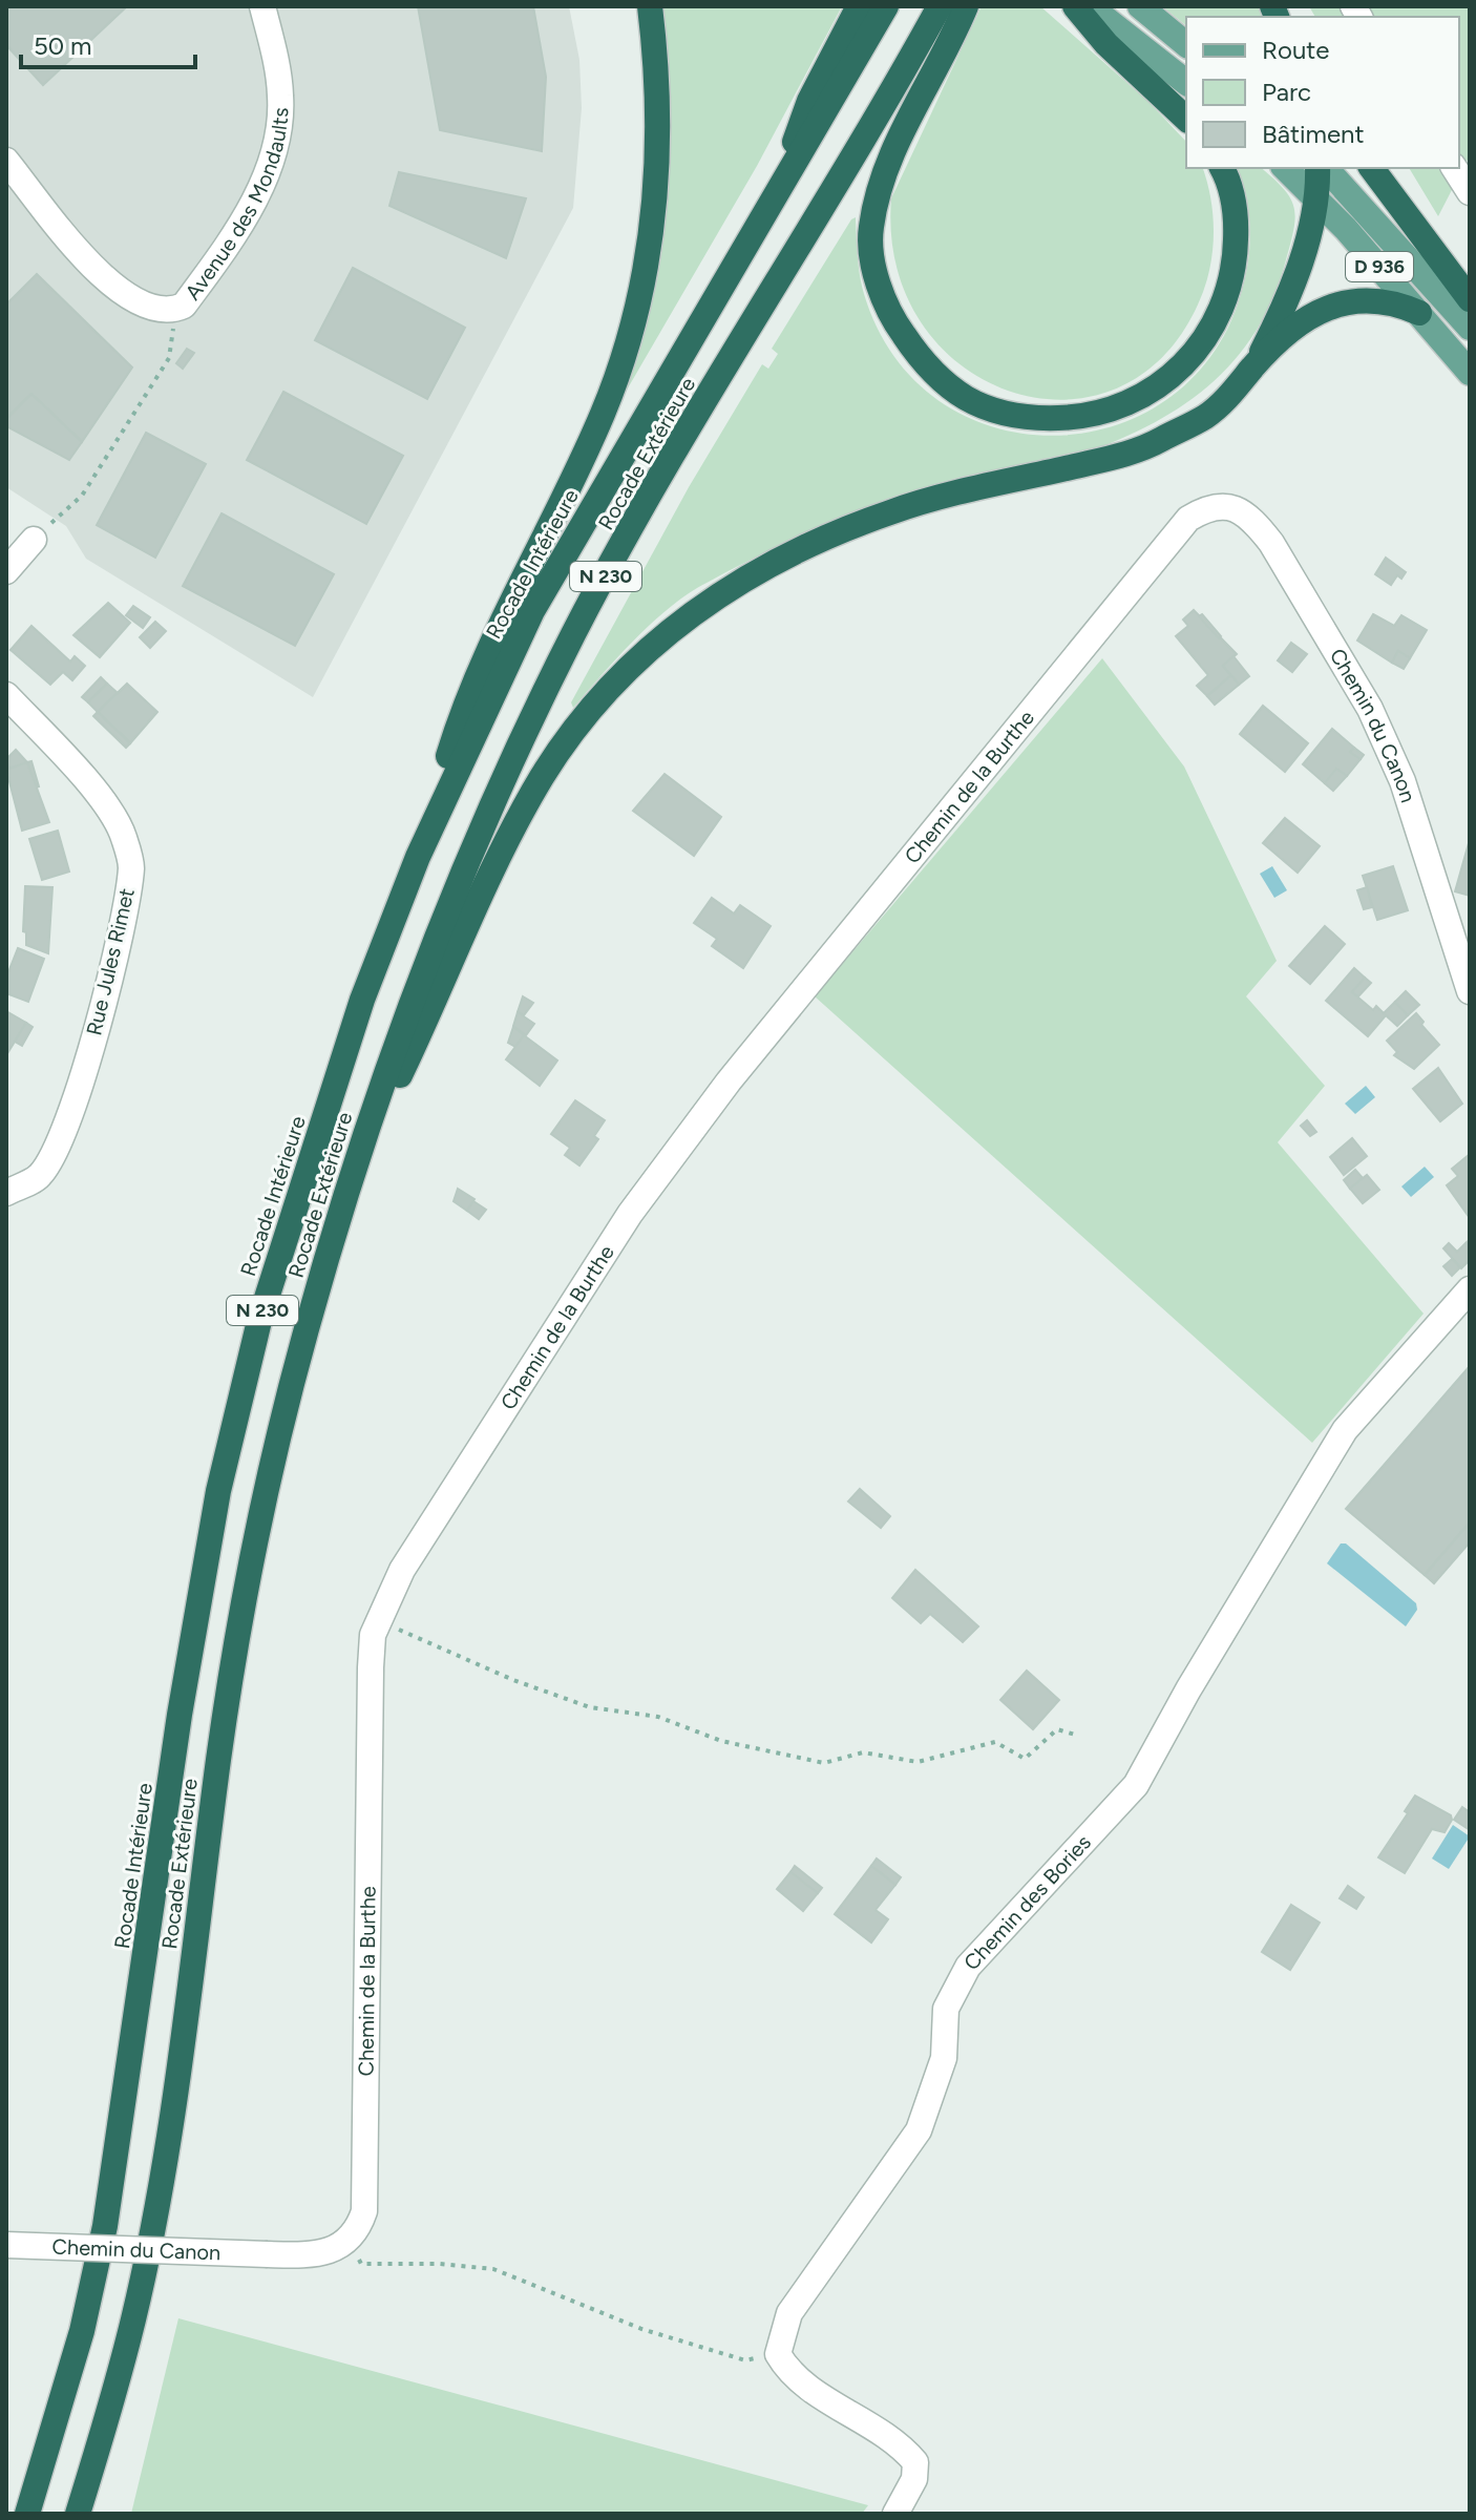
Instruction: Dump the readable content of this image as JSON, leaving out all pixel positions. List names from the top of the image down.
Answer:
{
  "streets": {
    "highway": ["Rocade Extérieure", "Rocade Intérieure", "N 230"],
    "main road": ["D 936"],
    "street": [
      "Avenue des Mondaults",
      "Chemin du Canon",
      "Chemin de la Burthe",
      "Rue Jules Rimet",
      "Chemin des Bories"
    ]
  },
  "crossings": [
    ["Chemin du Canon", "Chemin de la Burthe"]
  ],
  "legend": ["Route", "Parc", "Bâtiment"],
  "scale_bar": "50 m"
}
